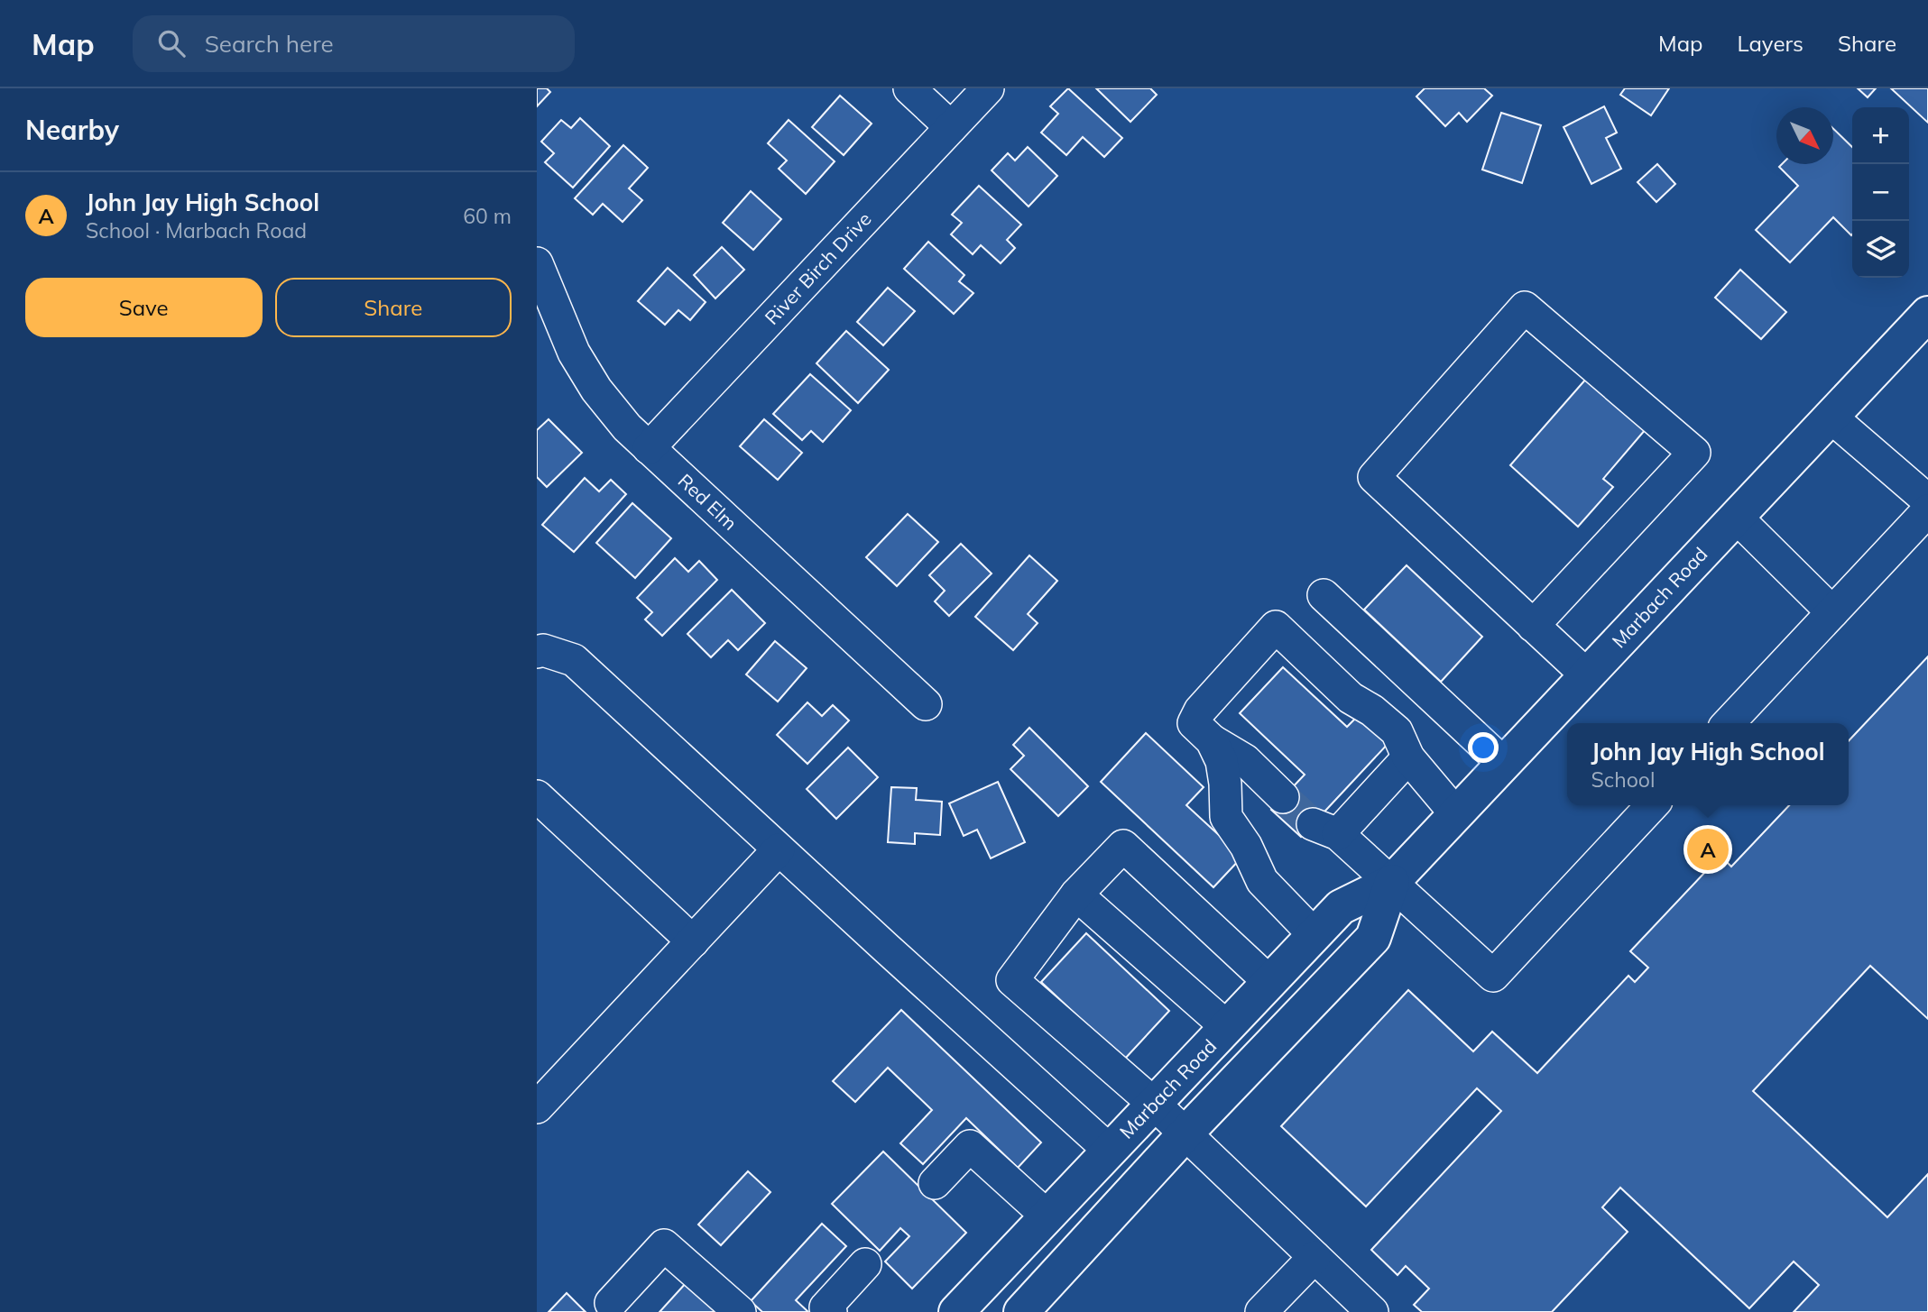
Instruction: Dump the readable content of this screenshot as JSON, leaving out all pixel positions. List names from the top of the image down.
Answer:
{
  "streets": {
    "main road": ["Marbach Road"],
    "street": ["River Birch Drive", "Red Elm"]
  },
  "crossings": [
    ["River Birch Drive", "Red Elm"]
  ],
  "north": "bottom right",
  "page": {
    "header": "Map",
    "search": "Search here",
    "nav": ["Map", "Layers", "Share"],
    "heading": "Nearby",
    "map_buttons": ["+", "−"],
    "list": [
      {
        "mark": "A",
        "name": "John Jay High School",
        "note": "School · Marbach Road",
        "value": "60 m"
      }
    ],
    "buttons": ["Save", "Share"],
    "popup": ["John Jay High School", "School"],
    "pins": "A"
  }
}
